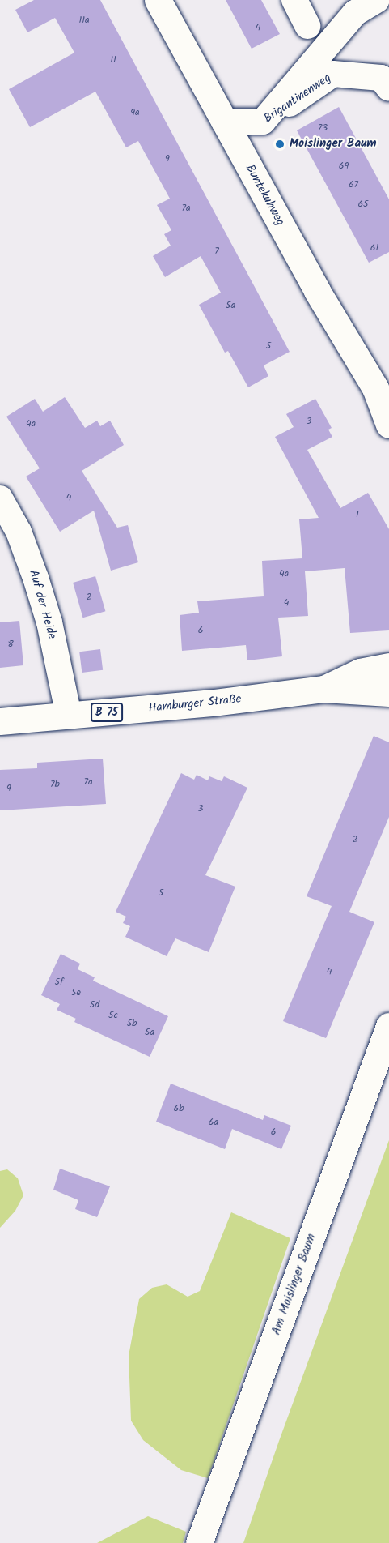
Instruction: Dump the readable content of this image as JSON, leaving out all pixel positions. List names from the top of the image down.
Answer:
{
  "streets": {
    "main road": [
      "Buntekuhweg",
      "Hamburger Straße",
      "B 75",
      "Am Moislinger Baum"
    ],
    "street": ["Brigantinenweg", "Auf der Heide"]
  },
  "crossings": [
    ["Auf der Heide", "Hamburger Straße"],
    ["Hamburger Straße", "B 75"]
  ],
  "places": ["Moislinger Baum"],
  "house_numbers": [
    "11a",
    "4",
    "11",
    "9a",
    "73",
    "9",
    "69",
    "67",
    "65",
    "7a",
    "61",
    "7",
    "5a",
    "5",
    "3",
    "4a",
    "4",
    "1",
    "4a",
    "2",
    "4",
    "6",
    "8",
    "7a",
    "7b",
    "9",
    "3",
    "2",
    "5",
    "4",
    "5f",
    "5e",
    "5d",
    "5c",
    "5b",
    "5a",
    "6b",
    "6a",
    "6"
  ]
}
